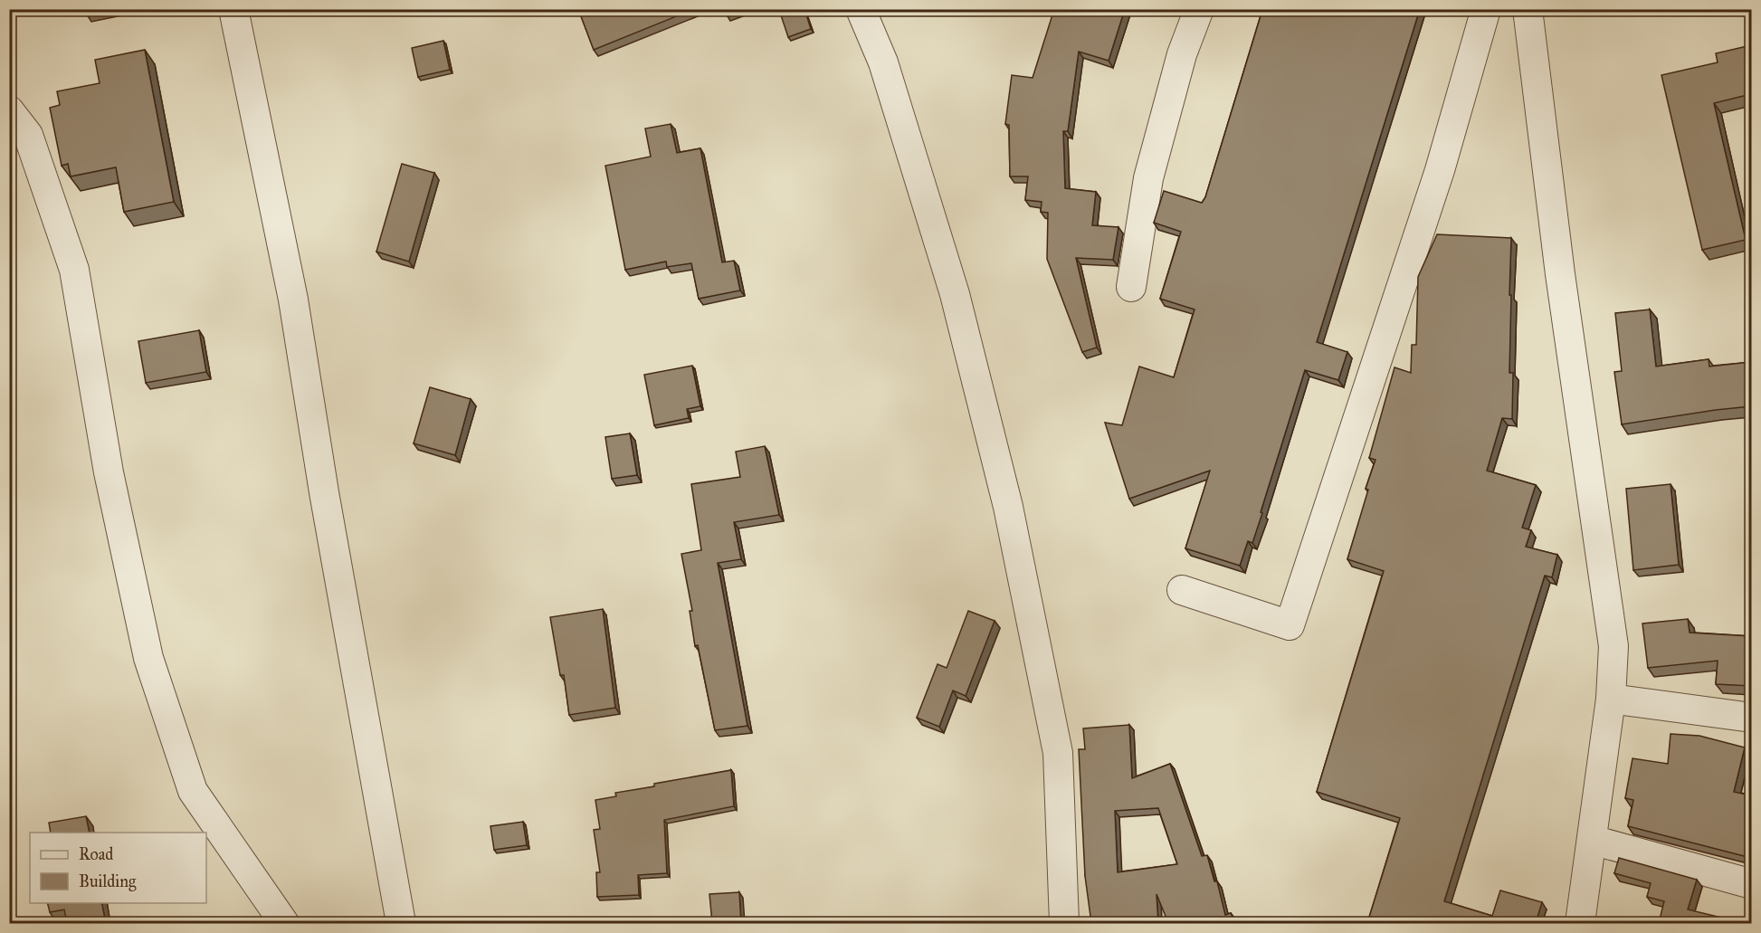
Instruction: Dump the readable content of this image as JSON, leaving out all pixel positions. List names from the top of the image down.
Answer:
{
  "legend": ["Road", "Building"]
}
